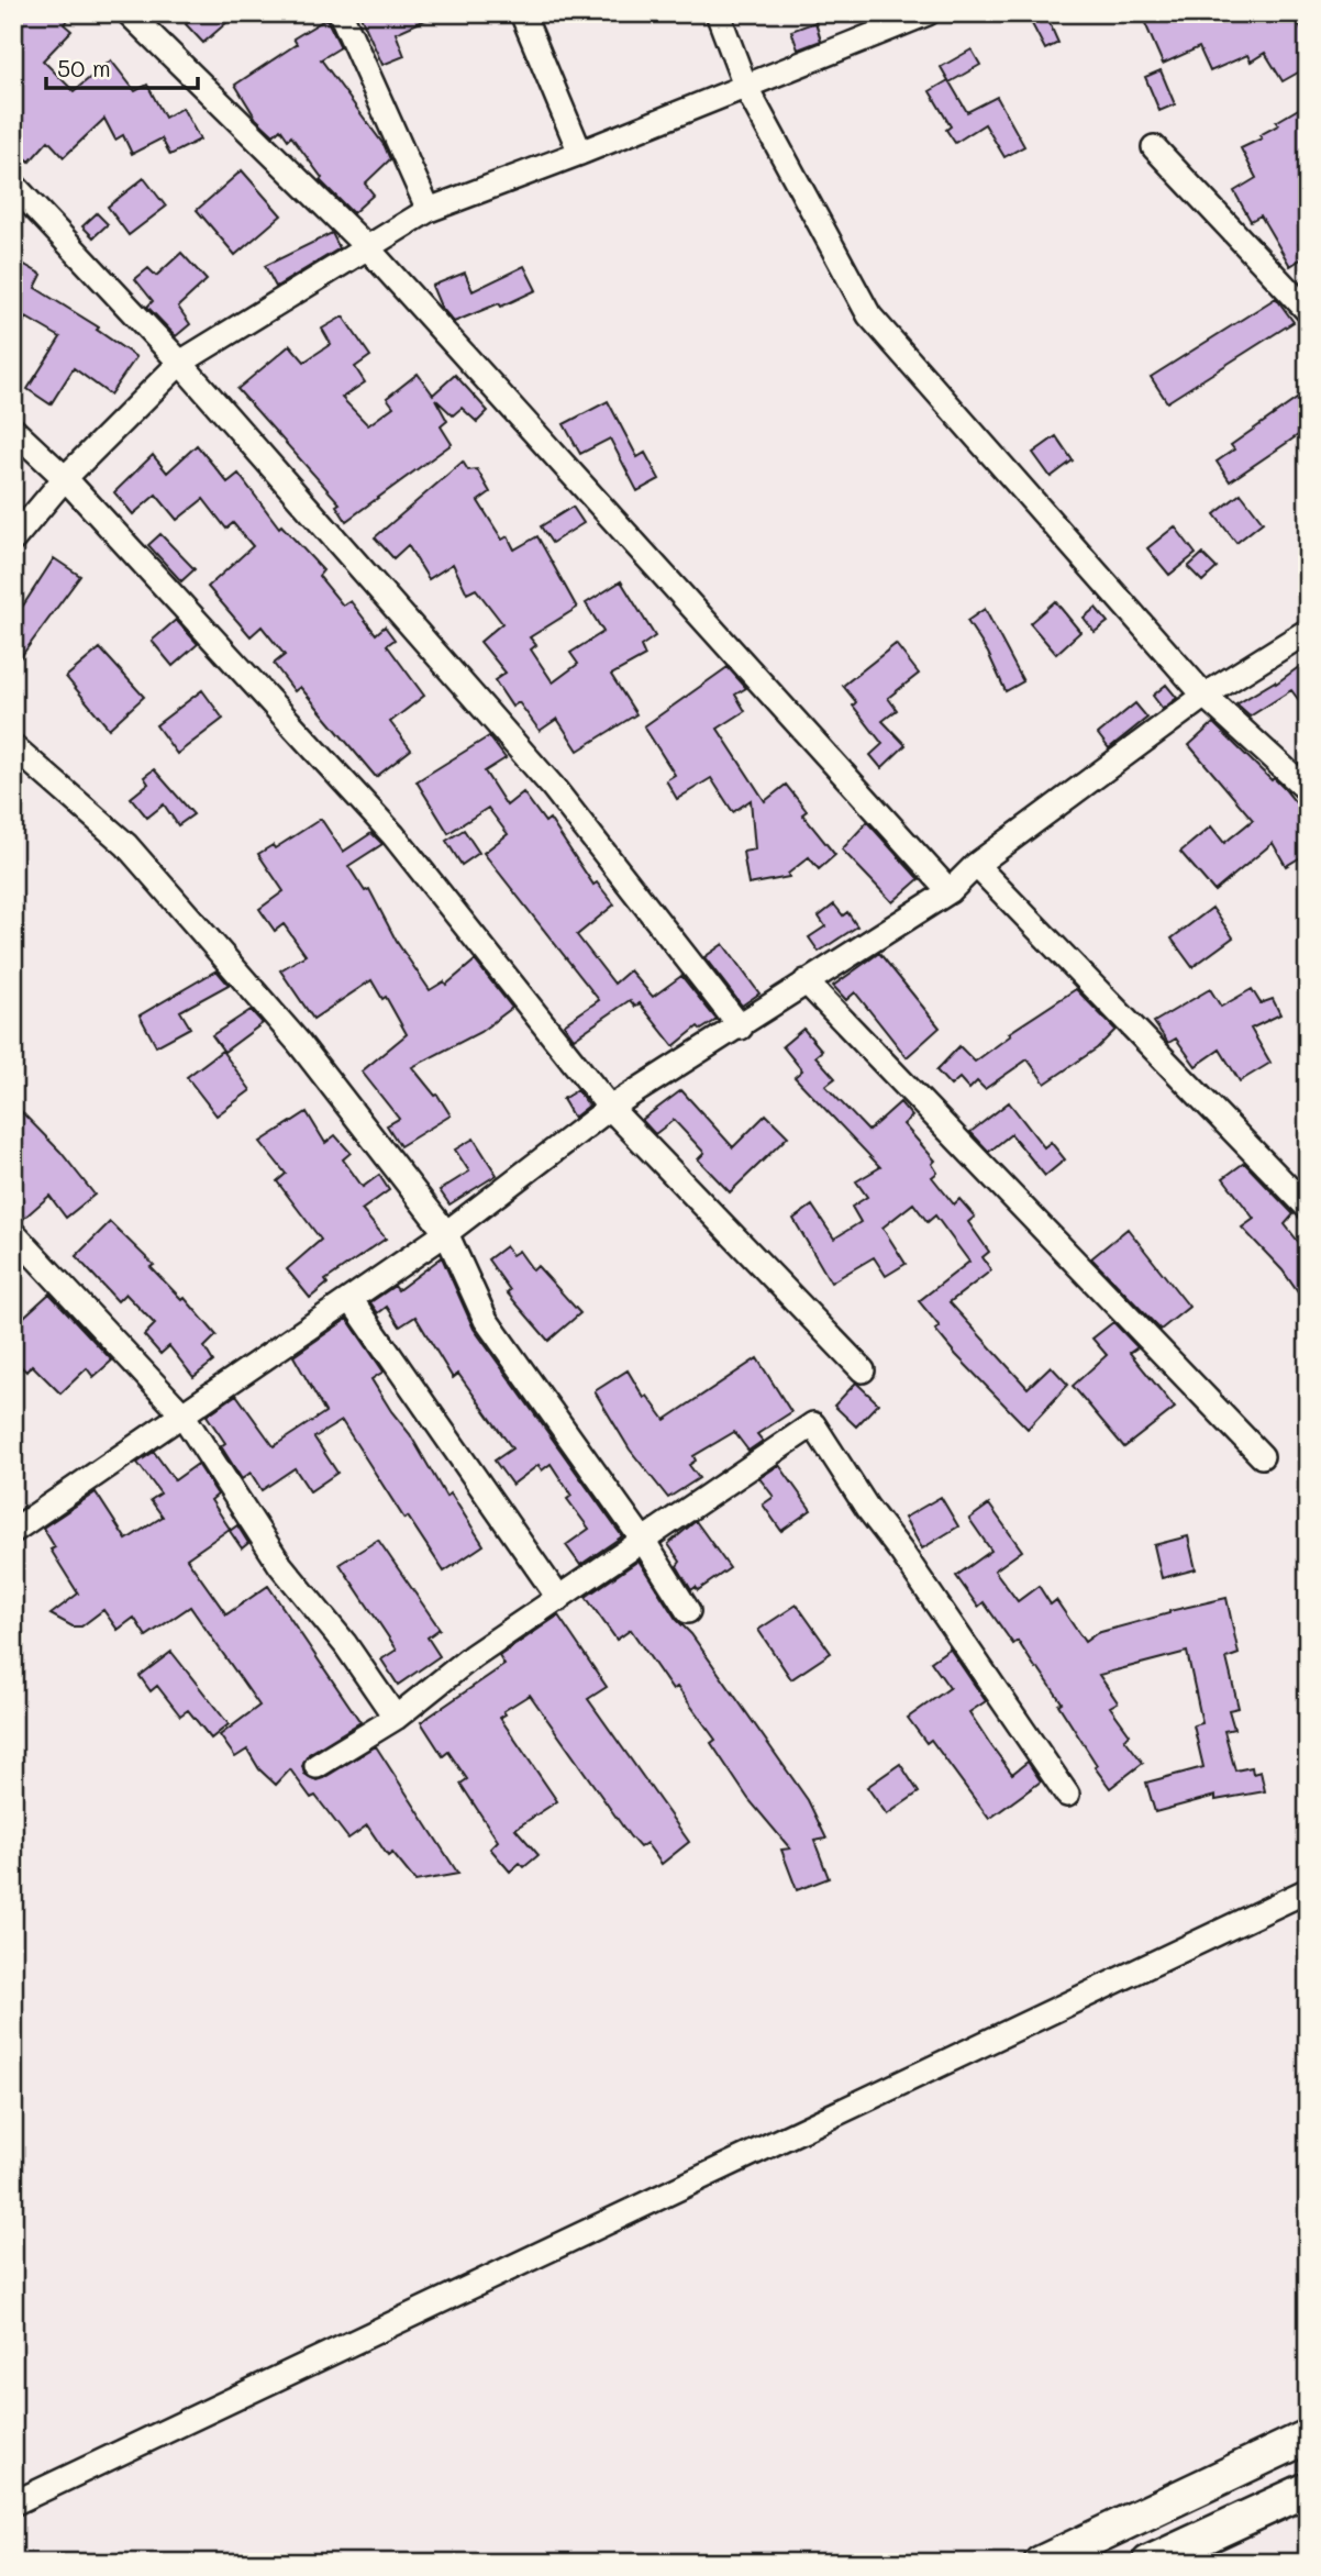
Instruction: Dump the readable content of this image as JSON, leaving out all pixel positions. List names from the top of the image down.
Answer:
{
  "scale_bar": "50 m"
}
